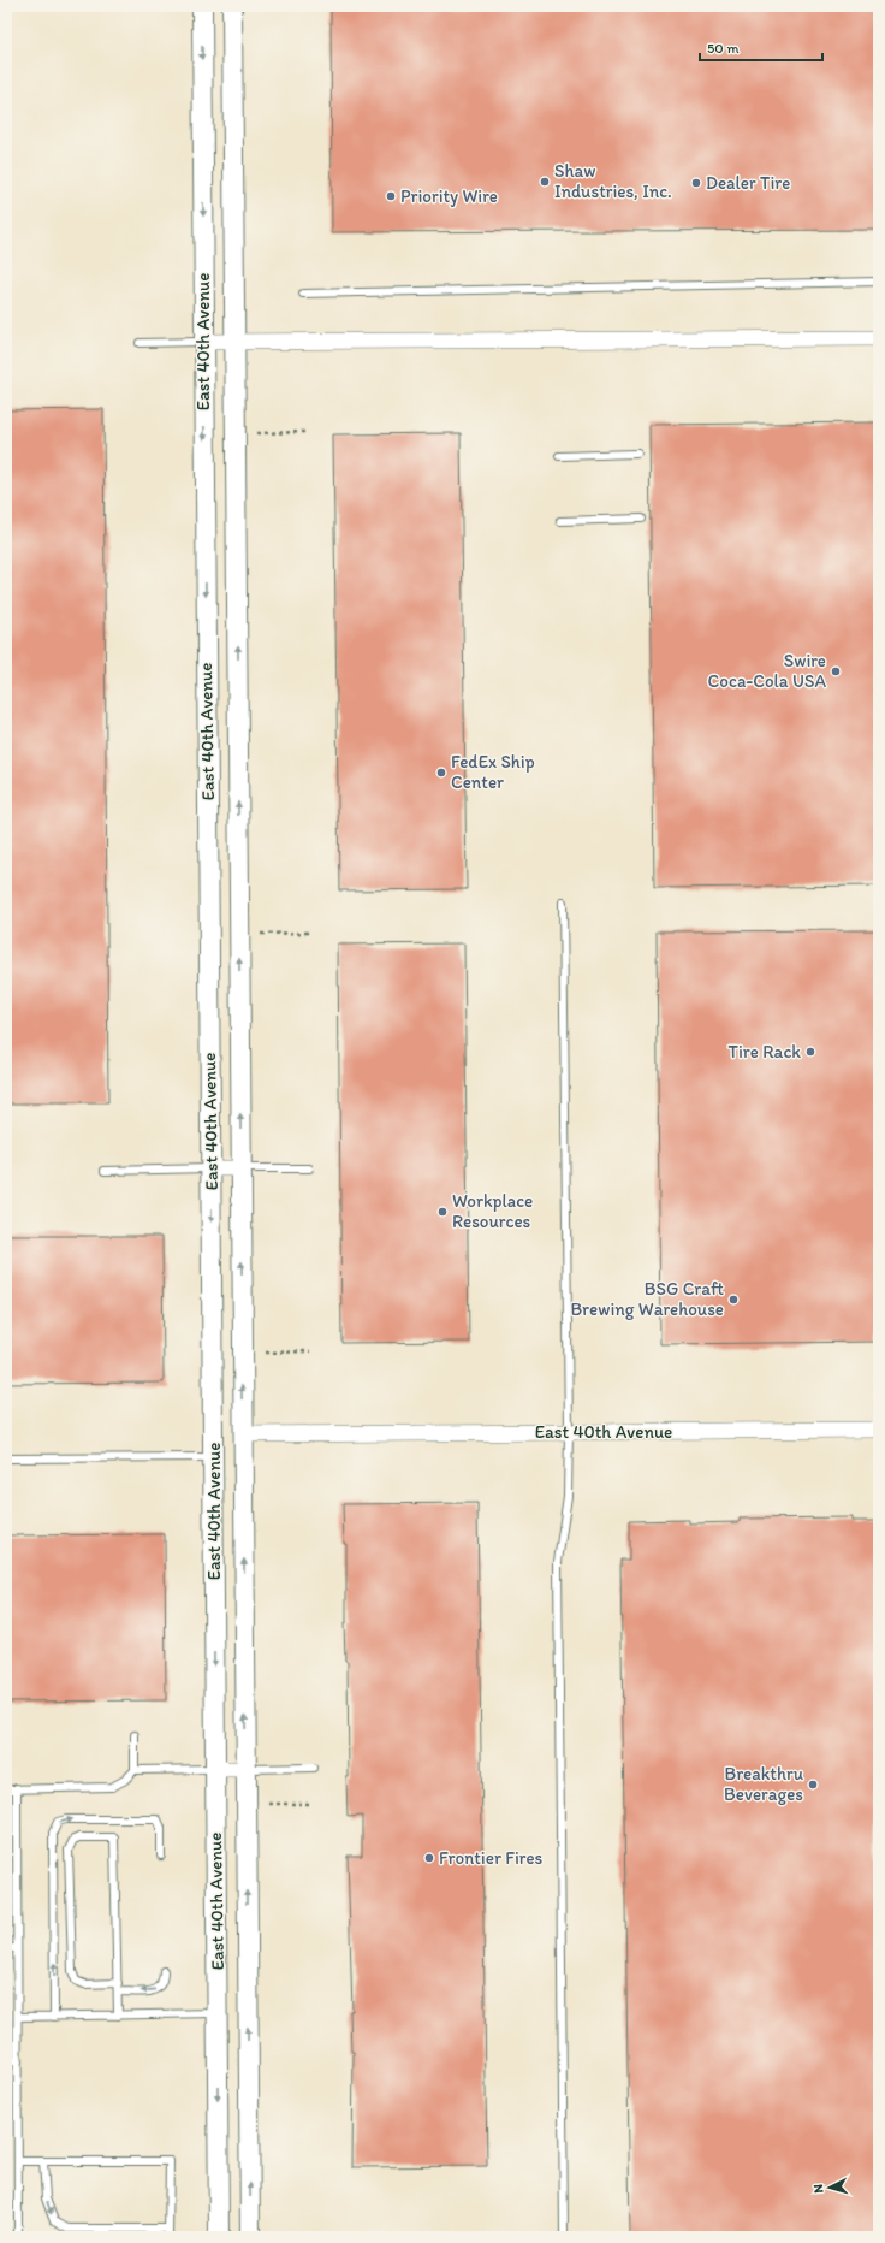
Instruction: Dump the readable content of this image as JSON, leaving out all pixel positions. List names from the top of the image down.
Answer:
{
  "streets": {
    "street": ["East 40th Avenue"]
  },
  "places": [
    "Shaw Industries, Inc.",
    "Dealer Tire",
    "Priority Wire",
    "Swire Coca-Cola USA",
    "FedEx Ship Center",
    "Tire Rack",
    "Workplace Resources",
    "BSG Craft Brewing Warehouse",
    "Breakthru Beverages",
    "Frontier Fires"
  ],
  "scale_bar": "50 m",
  "north": "left"
}
